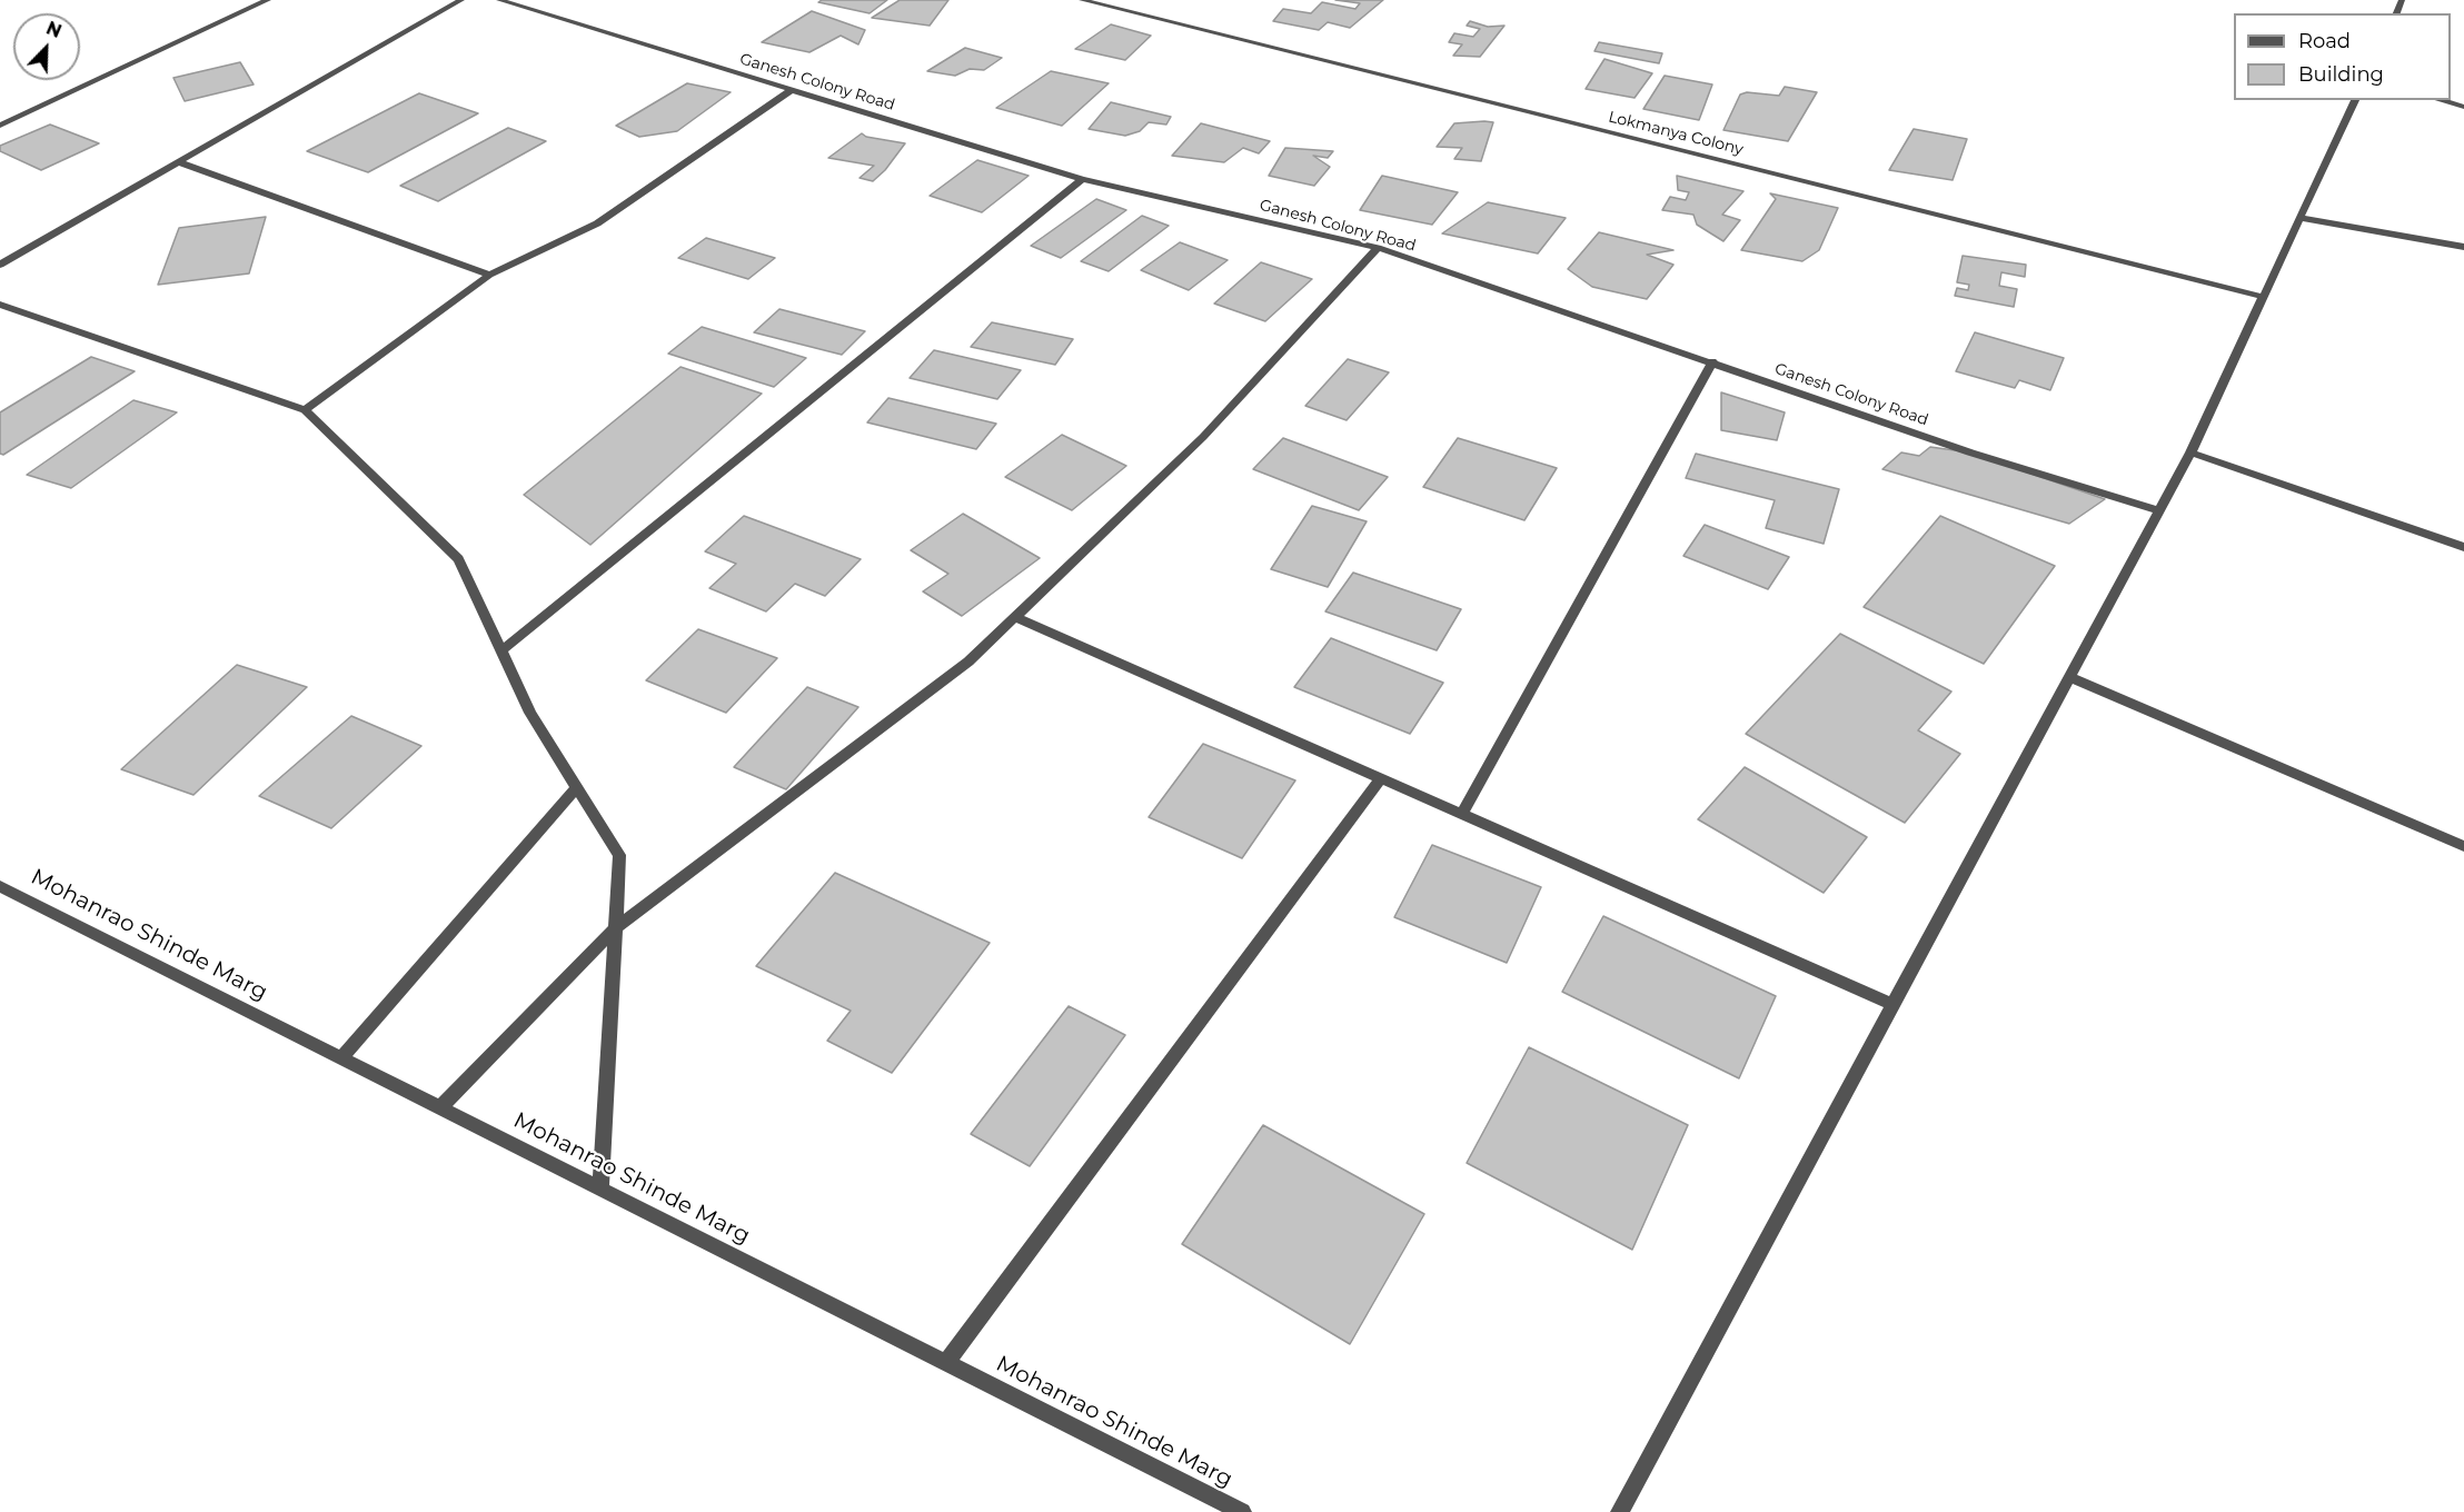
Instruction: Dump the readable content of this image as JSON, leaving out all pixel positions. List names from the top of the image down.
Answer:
{
  "streets": {
    "street": ["Ganesh Colony Road", "Lokmanya Colony", "Mohanrao Shinde Marg"]
  },
  "legend": ["Road", "Building"],
  "north": "top right"
}
